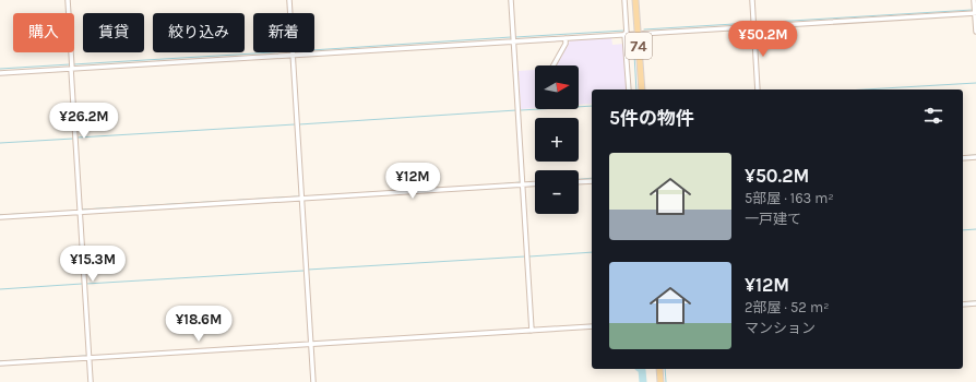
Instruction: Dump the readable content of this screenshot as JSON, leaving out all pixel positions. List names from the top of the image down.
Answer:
{
  "streets": {
    "main road": ["74"]
  },
  "north": "right",
  "page": {
    "chip": [
      "購入",
      "賃貸",
      "絞り込み",
      "新着"
    ],
    "price": [
      "¥50.2M",
      "¥26.2M",
      "¥12M",
      "¥15.3M",
      "¥18.6M"
    ],
    "map_buttons": ["+", "−"],
    "heading": "5件の物件",
    "list": [
      {
        "name": "¥50.2M",
        "note": "5部屋 · 163 m² · 一戸建て"
      },
      {
        "name": "¥12M",
        "note": "2部屋 · 52 m² · マンション"
      }
    ]
  }
}
